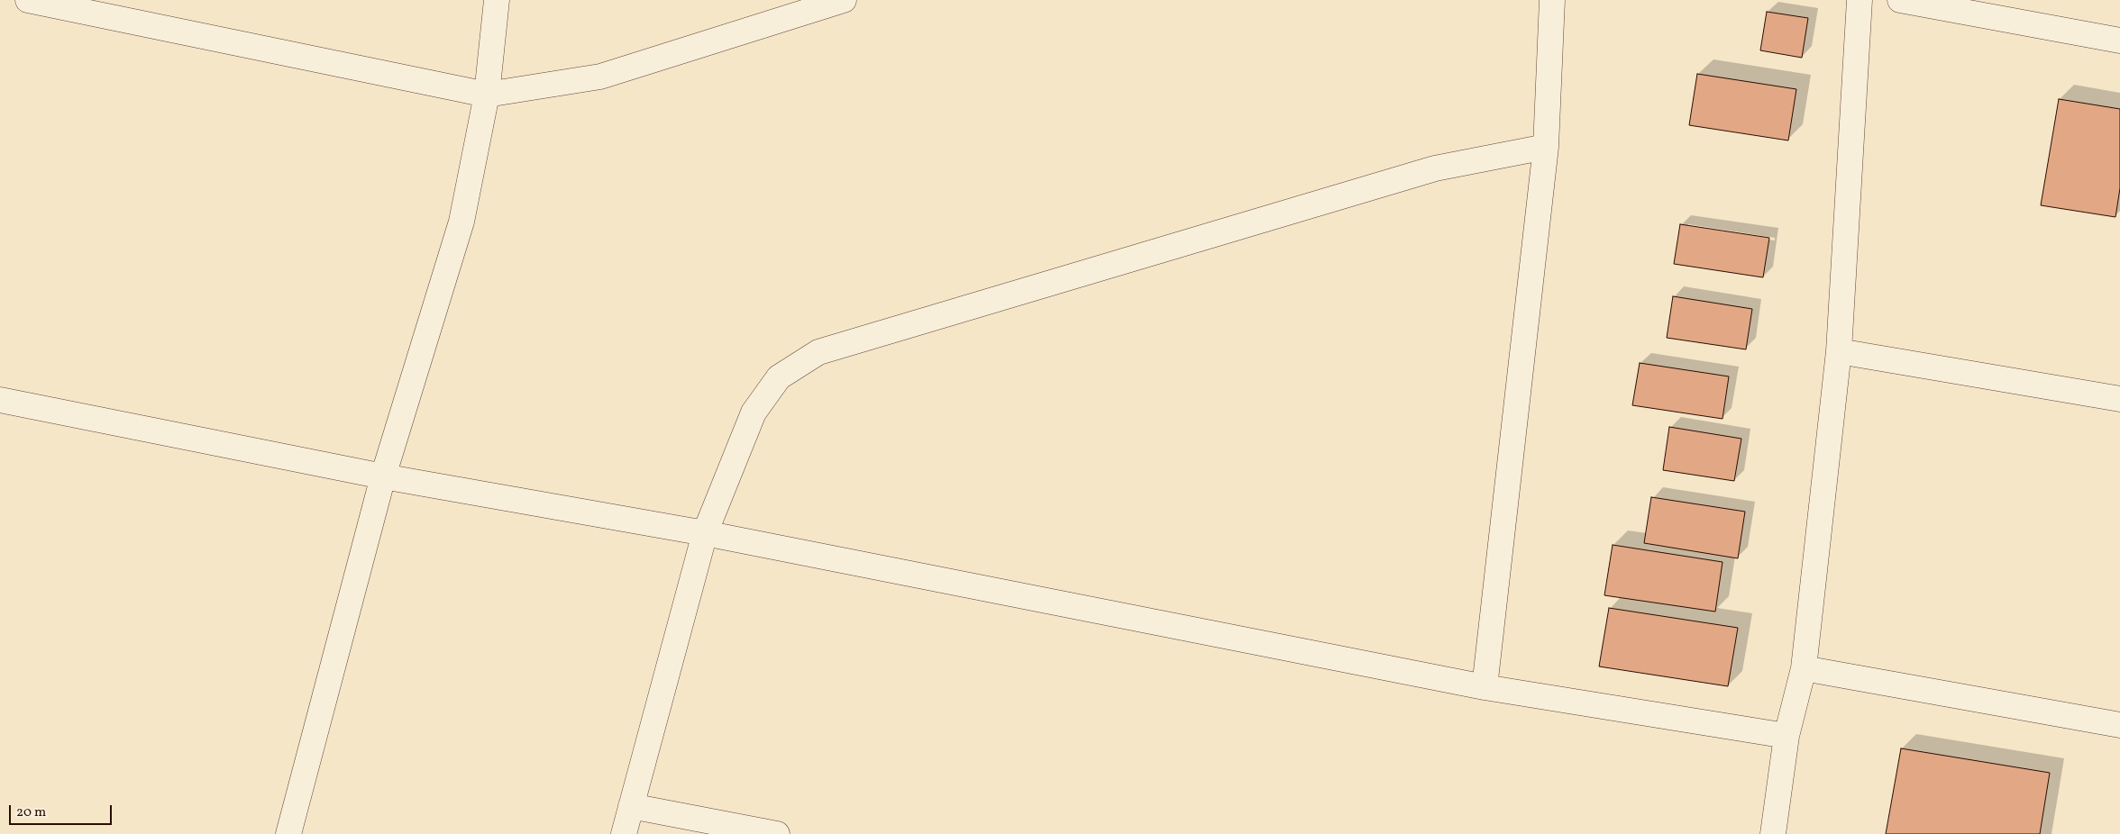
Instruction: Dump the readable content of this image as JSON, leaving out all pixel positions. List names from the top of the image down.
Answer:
{
  "scale_bar": "20 m"
}
